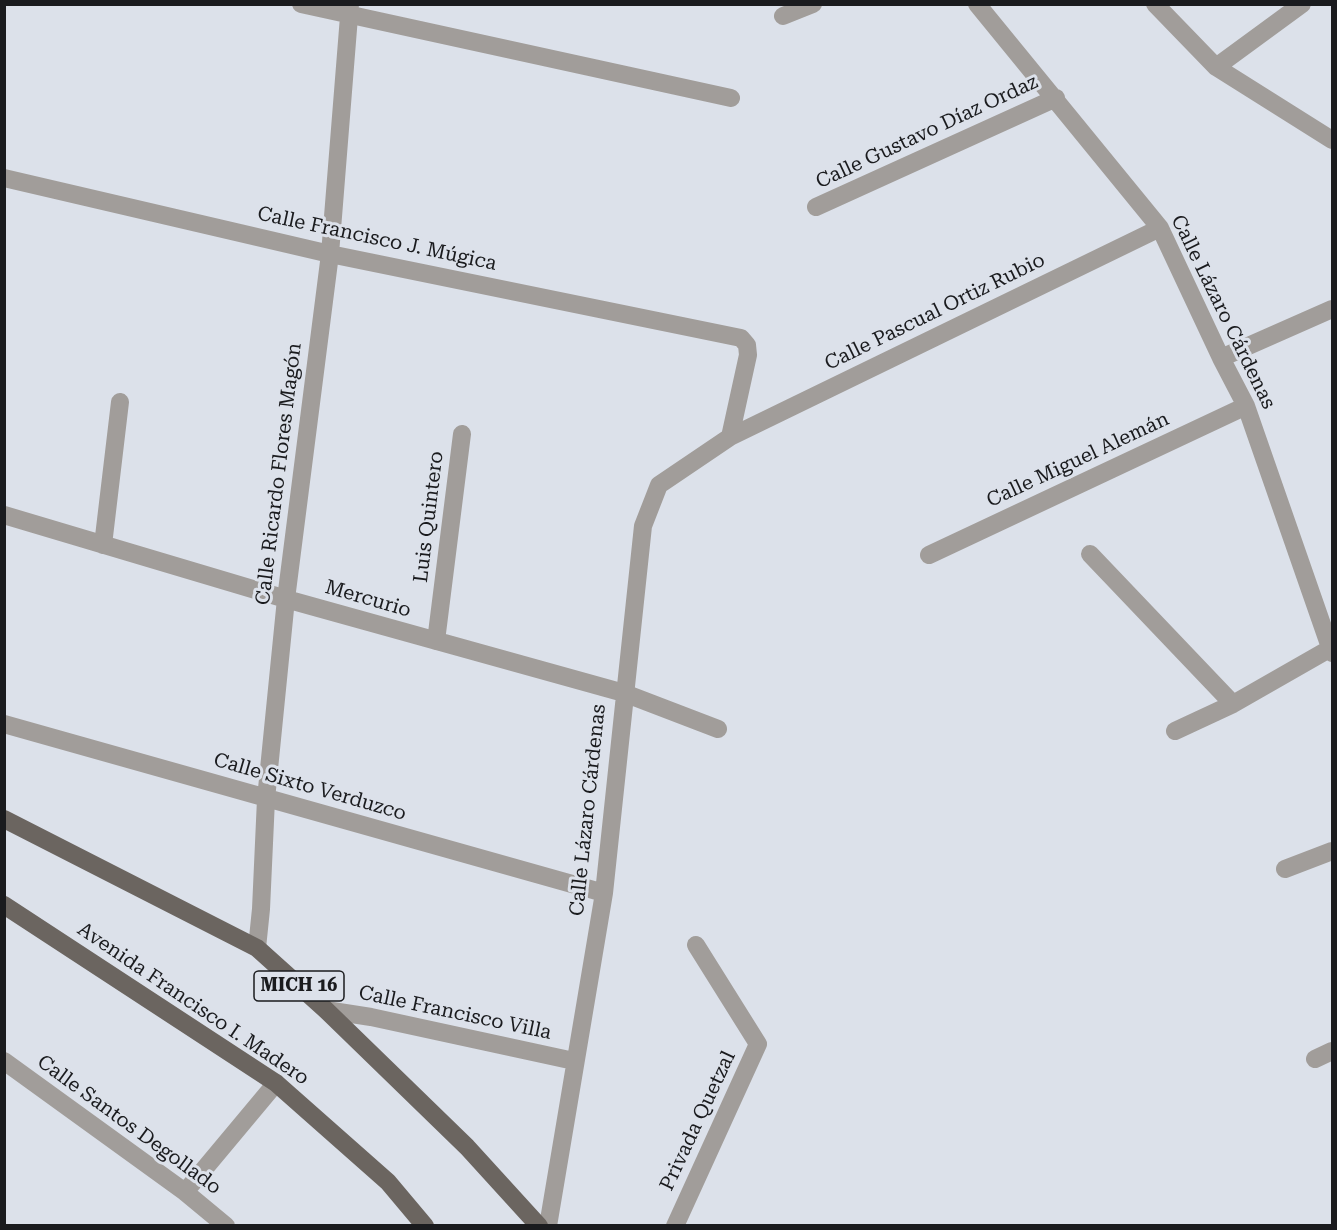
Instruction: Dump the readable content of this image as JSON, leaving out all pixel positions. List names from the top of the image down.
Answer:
{
  "streets": {
    "main road": ["MICH 16", "Avenida Francisco I. Madero"],
    "street": [
      "Calle Gustavo Díaz Ordaz",
      "Calle Francisco J. Múgica",
      "Calle Pascual Ortiz Rubio",
      "Calle Lázaro Cárdenas",
      "Calle Miguel Alemán",
      "Calle Ricardo Flores Magón",
      "Luis Quintero",
      "Mercurio",
      "Calle Sixto Verduzco",
      "Calle Francisco Villa",
      "Privada Quetzal",
      "Calle Santos Degollado"
    ]
  },
  "crossings": [
    ["Calle Gustavo Díaz Ordaz", "Calle Lázaro Cárdenas"],
    ["Calle Francisco J. Múgica", "Calle Pascual Ortiz Rubio"],
    ["Calle Francisco J. Múgica", "Calle Lázaro Cárdenas"],
    ["Calle Francisco J. Múgica", "Calle Ricardo Flores Magón"],
    ["Calle Pascual Ortiz Rubio", "Calle Lázaro Cárdenas"],
    ["Calle Lázaro Cárdenas", "Calle Miguel Alemán"],
    ["Calle Lázaro Cárdenas", "Mercurio"],
    ["Calle Lázaro Cárdenas", "Calle Sixto Verduzco"],
    ["Calle Lázaro Cárdenas", "Calle Francisco Villa"],
    ["Calle Ricardo Flores Magón", "Mercurio"],
    ["Calle Ricardo Flores Magón", "Calle Sixto Verduzco"],
    ["Calle Ricardo Flores Magón", "MICH 16"],
    ["Luis Quintero", "Mercurio"],
    ["MICH 16", "Calle Francisco Villa"]
  ]
}
